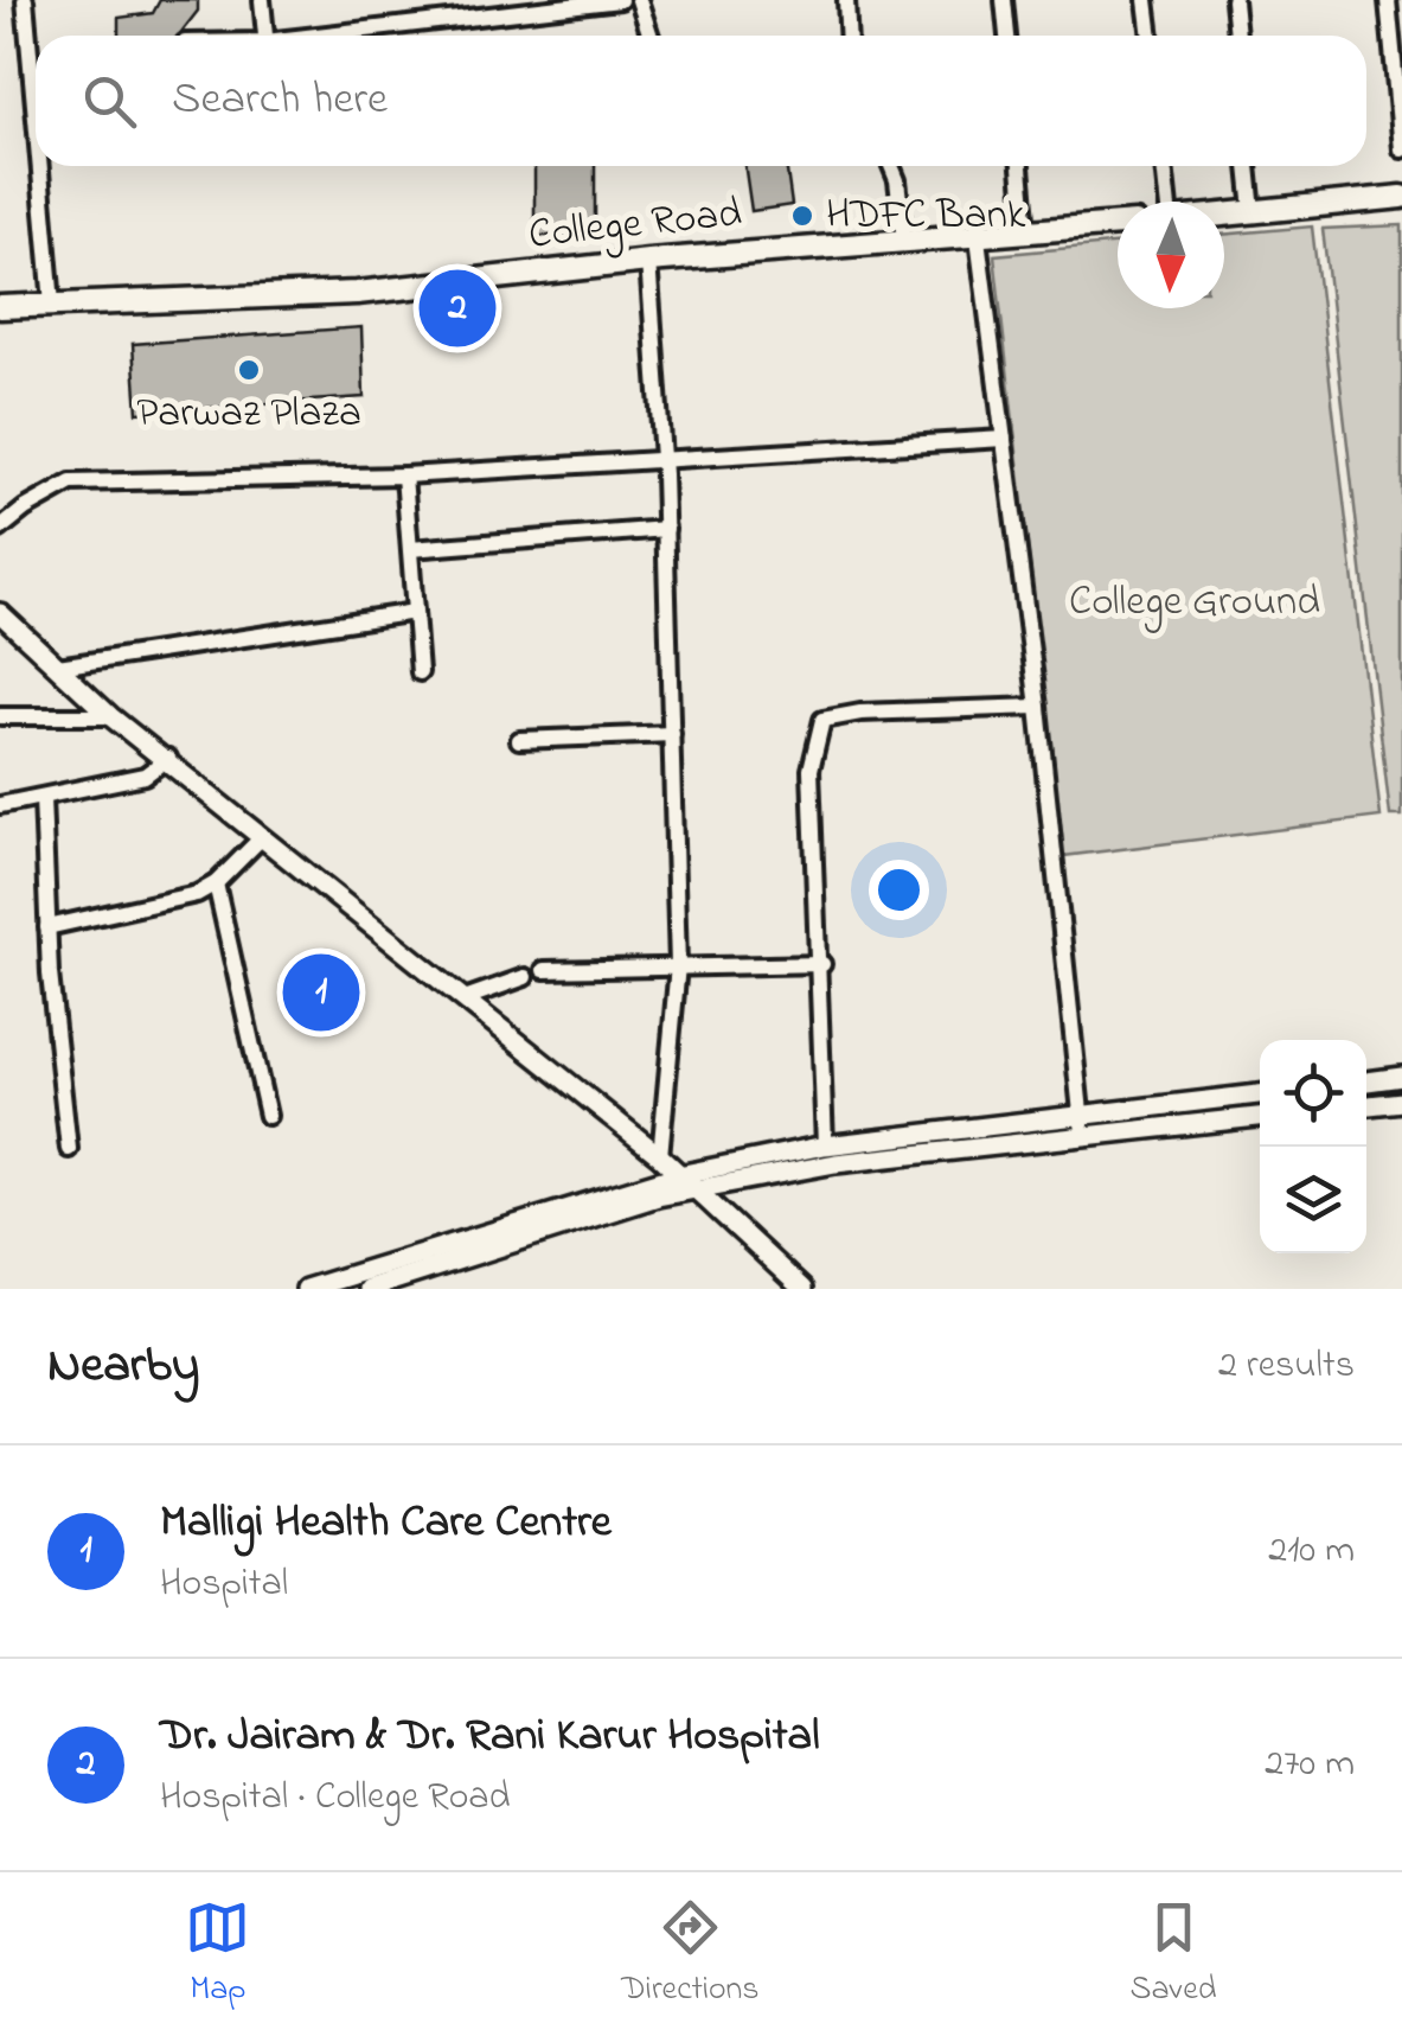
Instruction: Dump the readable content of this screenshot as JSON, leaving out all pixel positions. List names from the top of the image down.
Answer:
{
  "streets": {
    "main road": ["College Road"]
  },
  "parks": ["College Ground"],
  "places": ["HDFC Bank", "Parwaz Plaza"],
  "north": "bottom",
  "page": {
    "search": "Search here",
    "pins": ["2", "1"],
    "heading": ["Nearby", "2 results"],
    "list": [
      {
        "mark": "1",
        "name": "Malligi Health Care Centre",
        "note": "Hospital",
        "value": "210 m"
      },
      {
        "mark": "2",
        "name": "Dr. Jairam & Dr. Rani Karur Hospital",
        "note": "Hospital · College Road",
        "value": "270 m"
      }
    ],
    "nav": ["Map", "Directions", "Saved"]
  }
}
